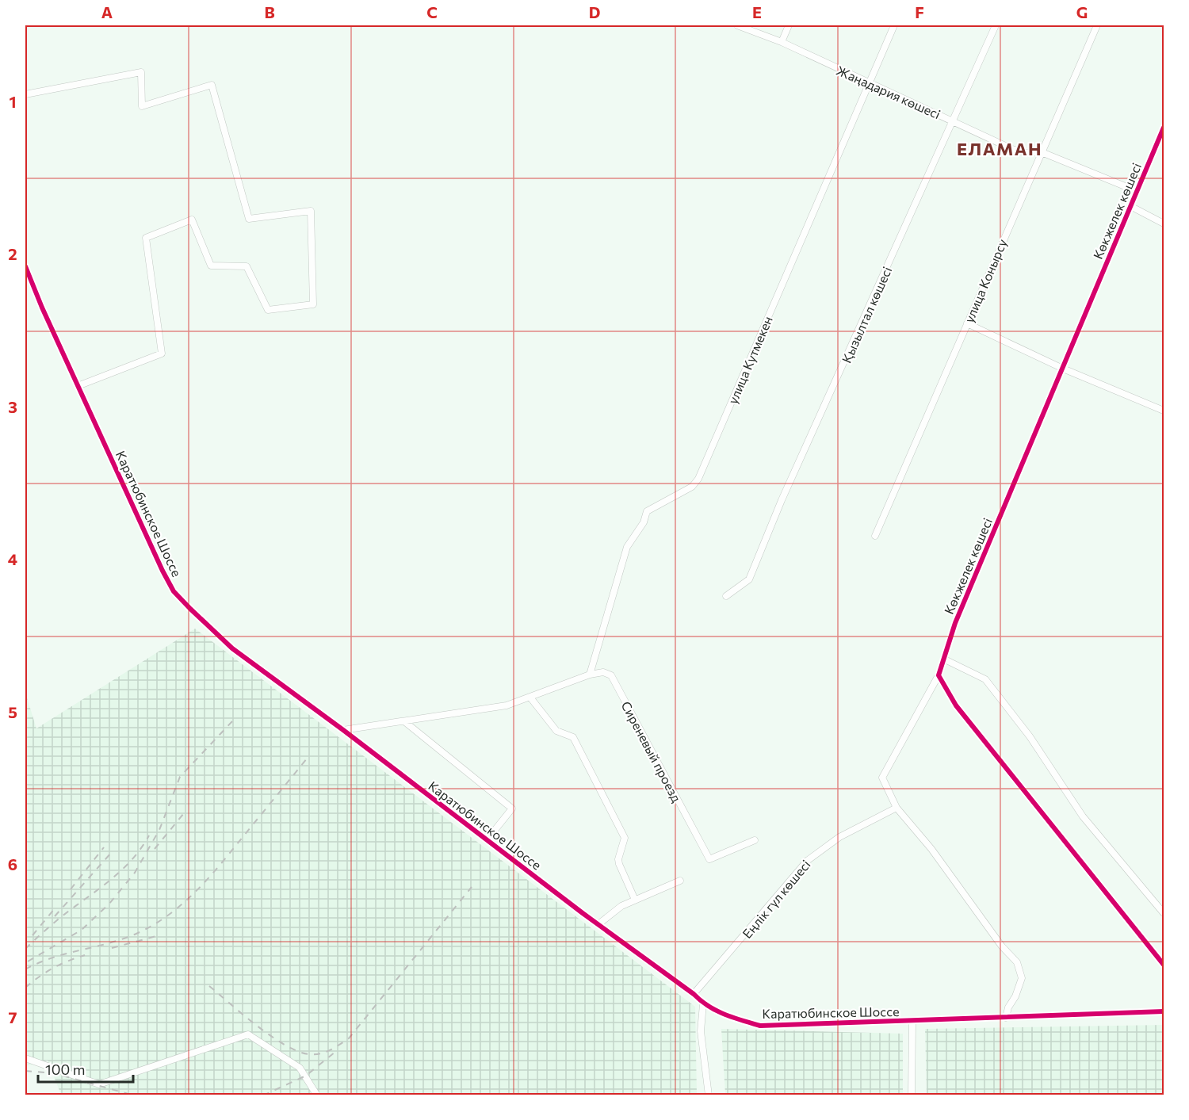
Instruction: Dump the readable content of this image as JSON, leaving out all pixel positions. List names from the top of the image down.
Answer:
{
  "streets": {
    "street": [
      "Жаңадария көшесі",
      "Көкжелек көшесі",
      "улица Конырсу",
      "Қызылтал көшесі",
      "улица Кутмекен",
      "Каратюбинское Шоссе",
      "Сиреневый проезд",
      "Еңлік гүл көшесі"
    ]
  },
  "crossings": [
    ["Жаңадария көшесі", "Көкжелек көшесі"],
    ["Жаңадария көшесі", "улица Конырсу"],
    ["Жаңадария көшесі", "Қызылтал көшесі"],
    ["Жаңадария көшесі", "улица Кутмекен"],
    ["Көкжелек көшесі", "Еңлік гүл көшесі"],
    ["улица Кутмекен", "Сиреневый проезд"],
    ["Каратюбинское Шоссе", "Сиреневый проезд"],
    ["Каратюбинское Шоссе", "Еңлік гүл көшесі"]
  ],
  "districts": ["ЕЛАМАН"],
  "scale_bar": "100 m",
  "grid": {
    "columns": [
      "A",
      "B",
      "C",
      "D",
      "E",
      "F",
      "G"
    ],
    "rows": [
      "1",
      "2",
      "3",
      "4",
      "5",
      "6",
      "7"
    ]
  }
}
